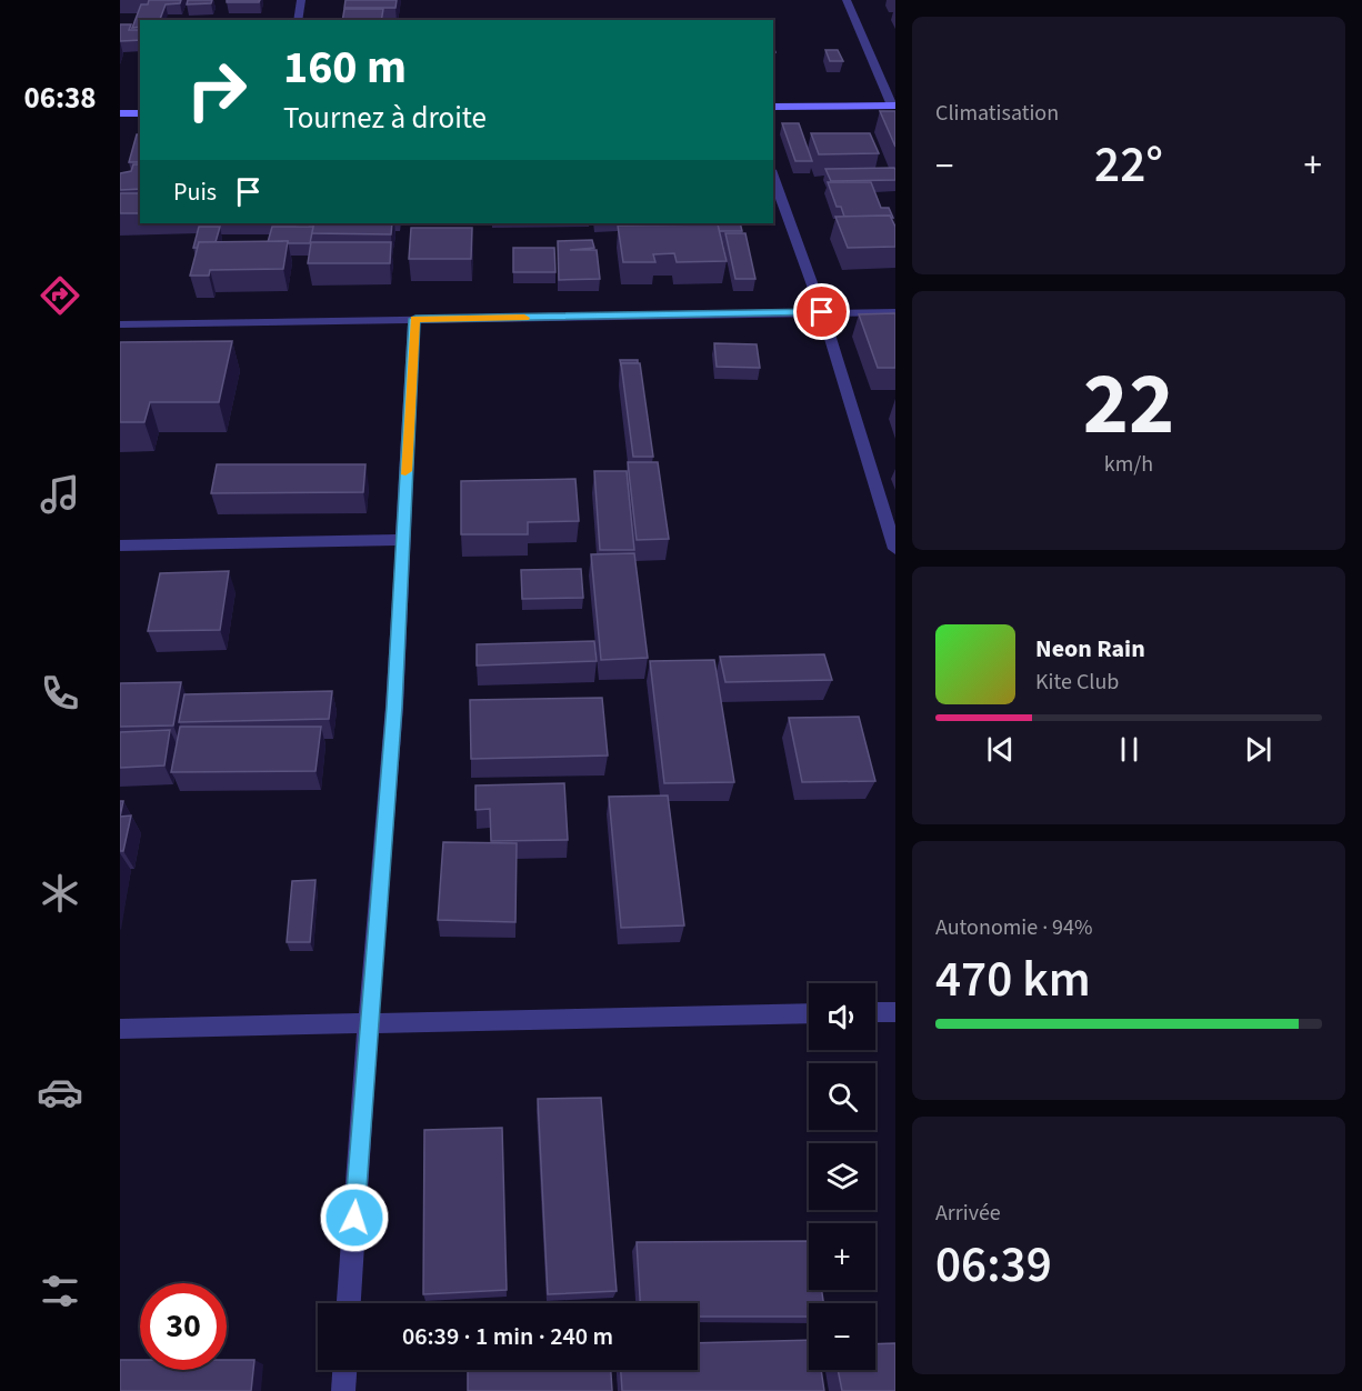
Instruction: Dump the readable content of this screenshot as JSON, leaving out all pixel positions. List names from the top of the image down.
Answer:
{
  "page": {
    "tabs": "06:38",
    "tile": [
      "Climatisation",
      ["22", "km/h"],
      ["Autonomie · 94%", "470 km"],
      ["Arrivée", "06:39"]
    ],
    "turn": ["160 m", "Tournez à droite"],
    "heat": ["−", "22°", "+"],
    "then": "Puis",
    "song": ["Neon Rain", "Kite Club"],
    "map_buttons": ["+", "−"],
    "limit": "30",
    "trip": "06:39 · 1 min · 240 m"
  }
}
